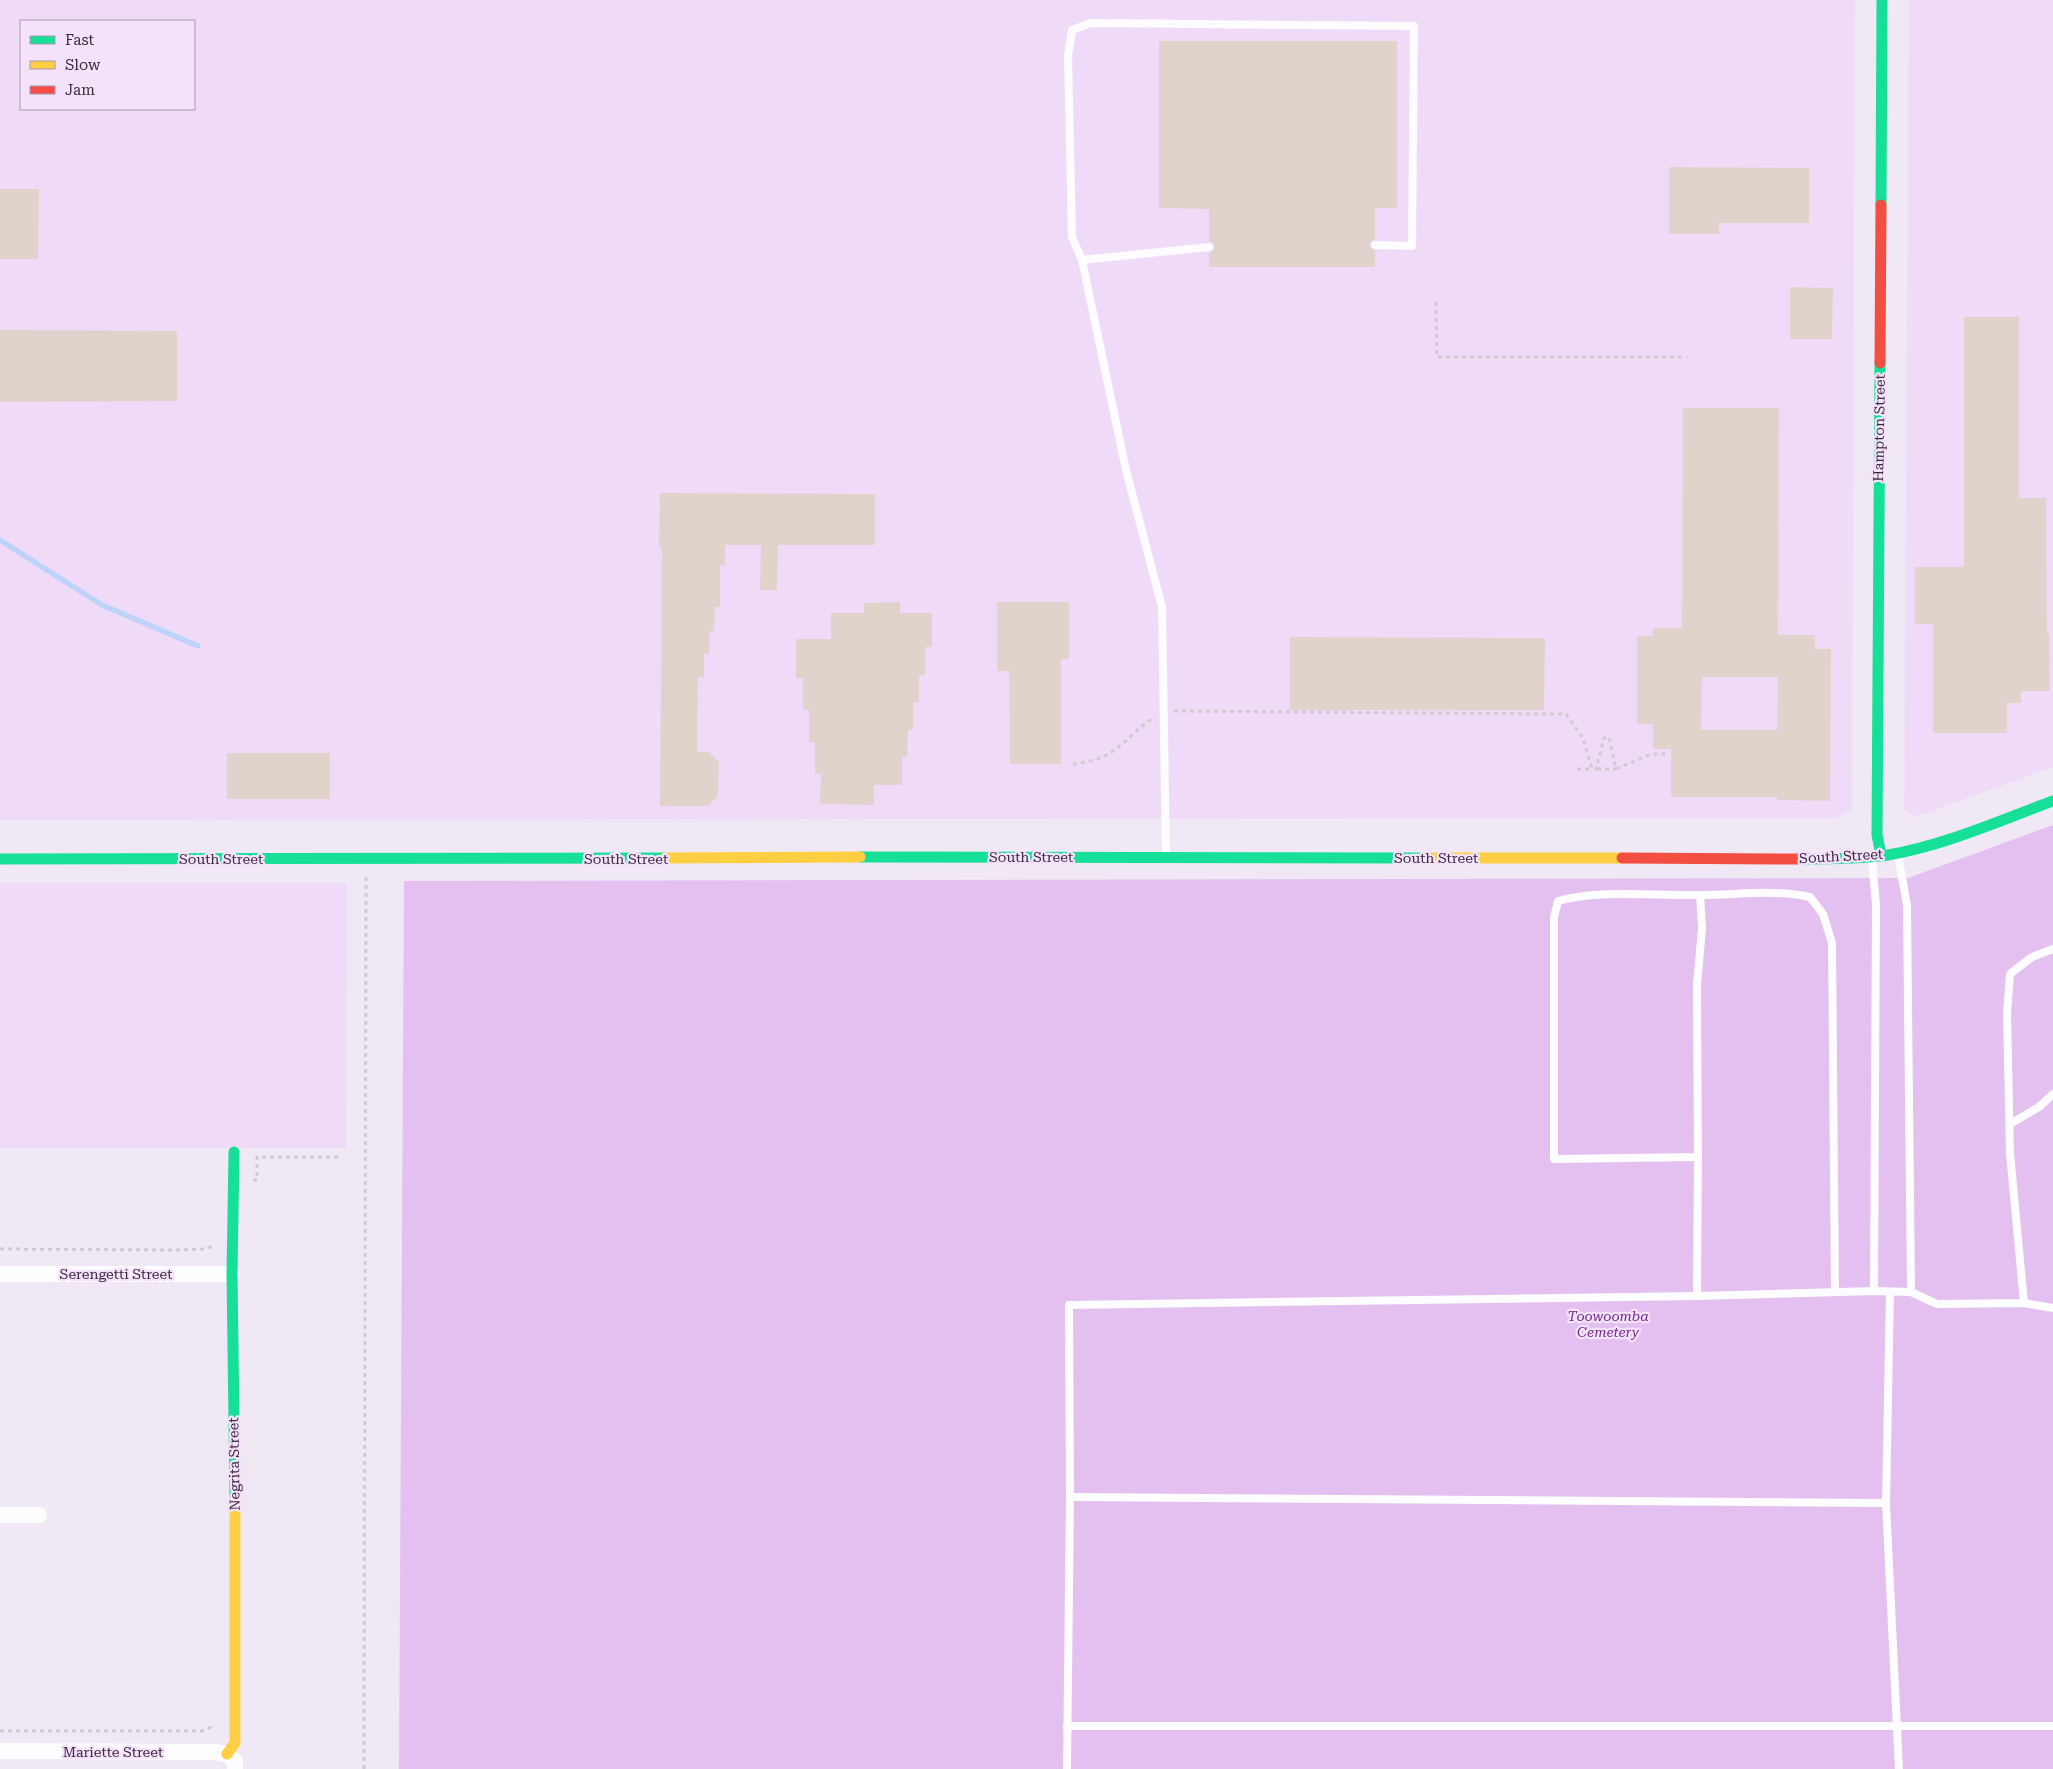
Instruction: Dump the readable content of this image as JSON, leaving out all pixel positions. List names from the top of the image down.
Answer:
{
  "streets": {
    "street": [
      "Hampton Street",
      "South Street",
      "Serengetti Street",
      "Negrita Street",
      "Mariette Street"
    ]
  },
  "crossings": [
    ["Hampton Street", "South Street"],
    ["Serengetti Street", "Negrita Street"],
    ["Negrita Street", "Mariette Street"]
  ],
  "parks": ["Toowoomba Cemetery"],
  "legend": ["Fast", "Slow", "Jam"]
}
